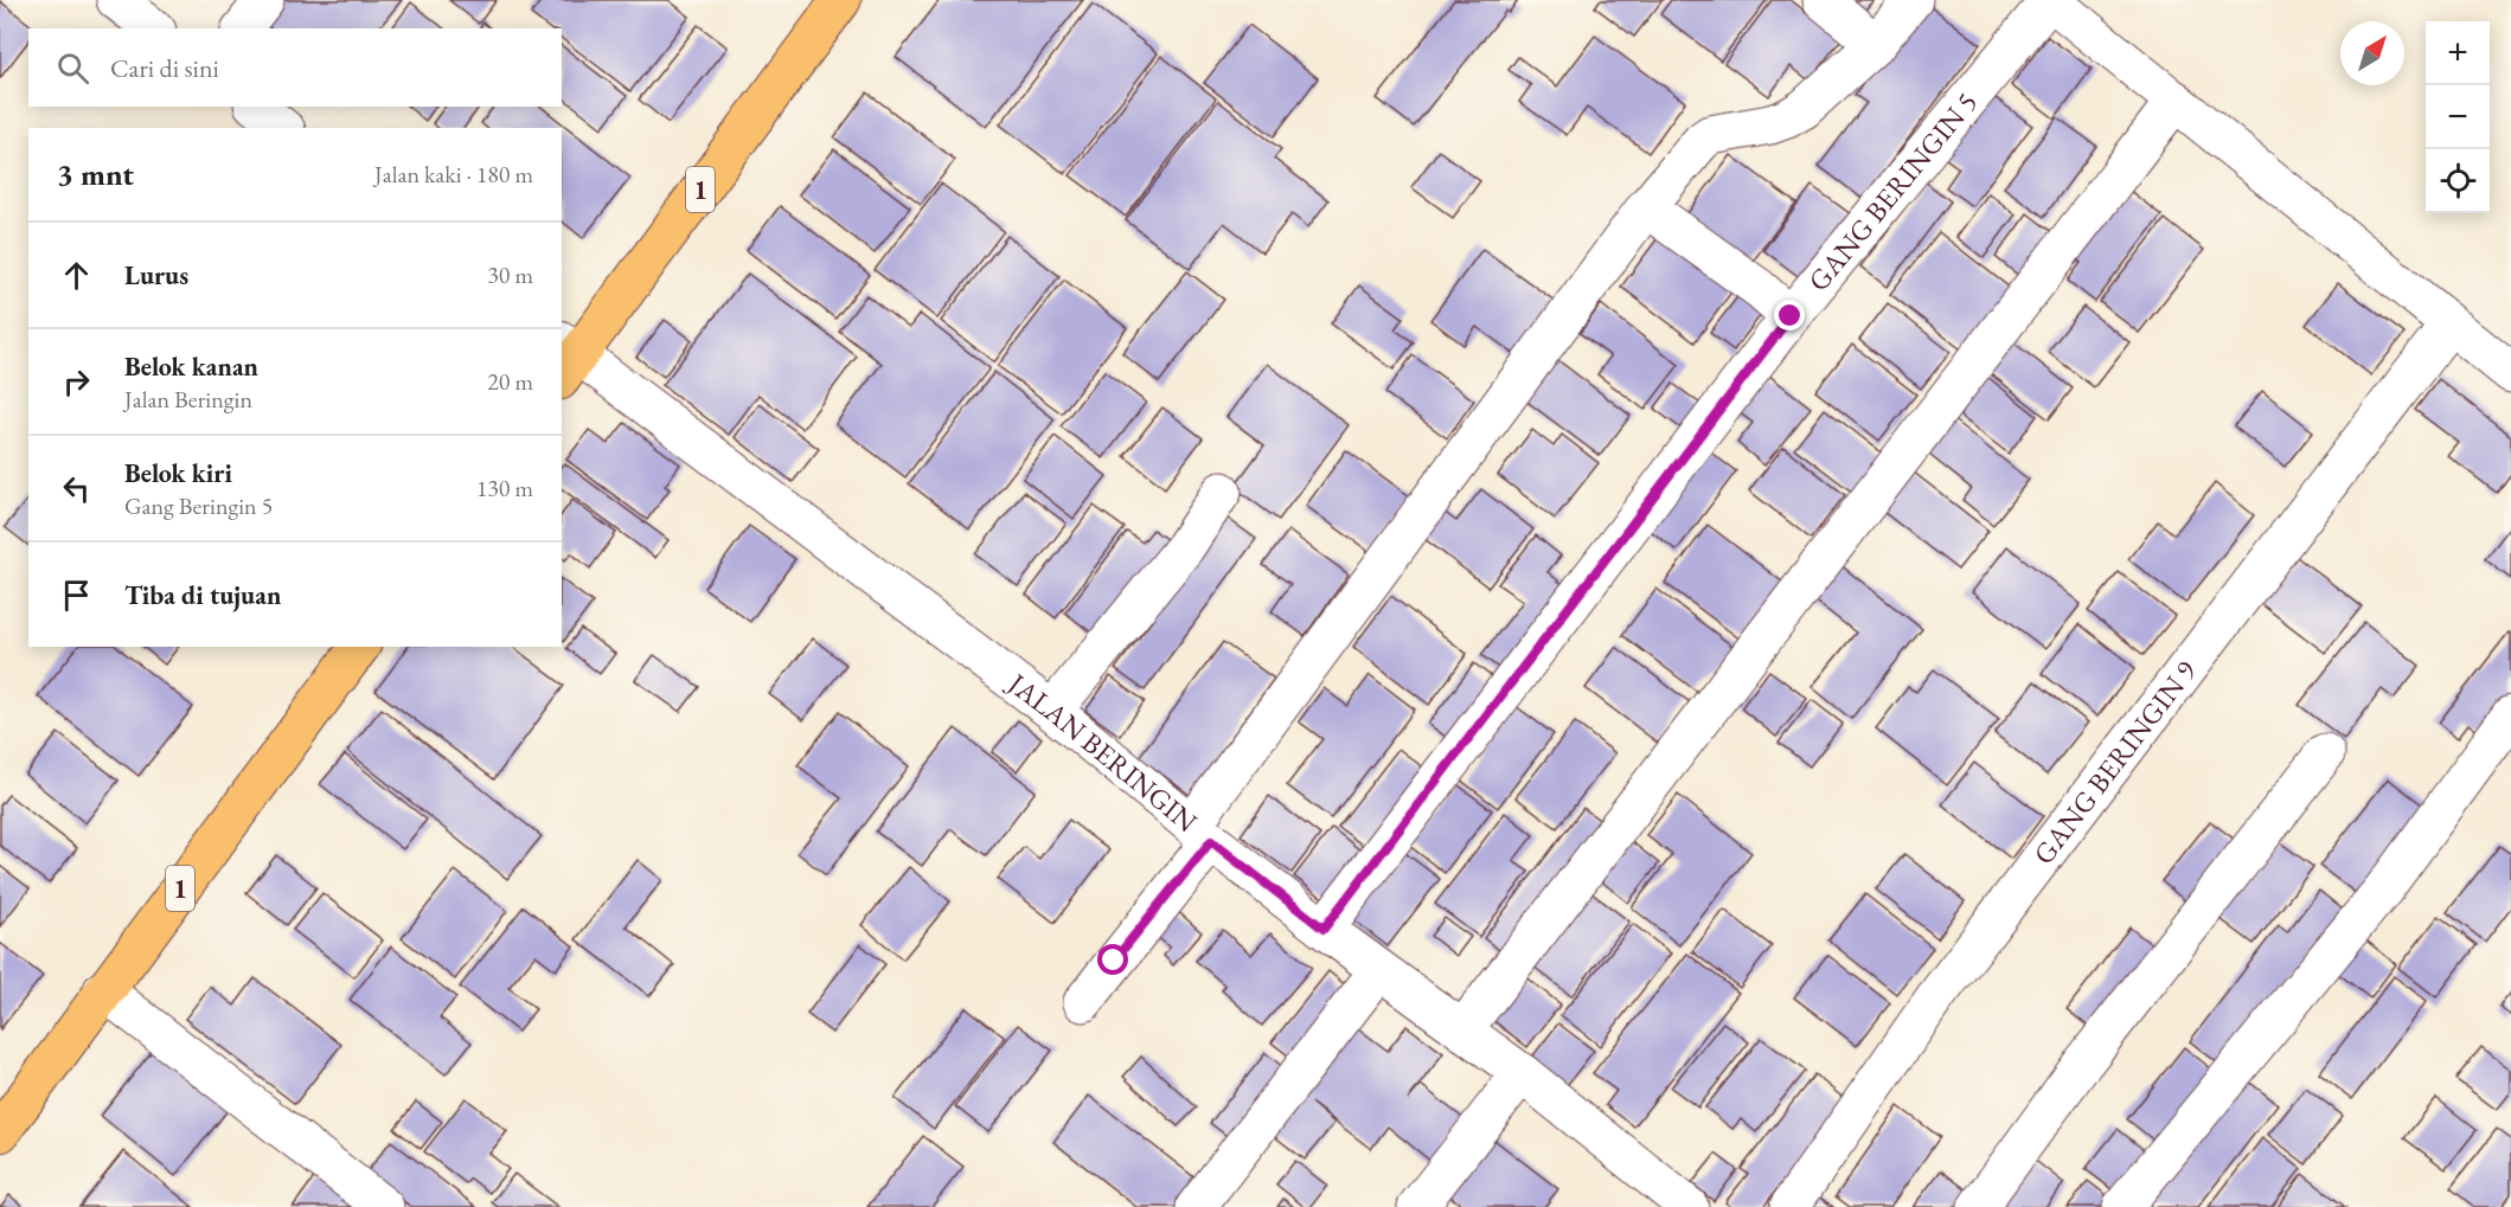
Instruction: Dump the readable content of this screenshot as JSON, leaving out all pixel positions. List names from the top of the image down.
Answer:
{
  "streets": {
    "highway": ["1"],
    "street": ["GANG BERINGIN 5", "JALAN BERINGIN", "GANG BERINGIN 9"]
  },
  "crossings": [
    ["1", "JALAN BERINGIN"],
    ["GANG BERINGIN 5", "JALAN BERINGIN"]
  ],
  "north": "top right",
  "page": {
    "map_buttons": ["+", "−"],
    "search": "Cari di sini",
    "heading": ["3 mnt", "Jalan kaki · 180 m"],
    "list": [
      ["Lurus", "30 m"],
      ["Belok kanan", "Jalan Beringin", "20 m"],
      ["Belok kiri", "Gang Beringin 5", "130 m"],
      "Tiba di tujuan"
    ]
  }
}
